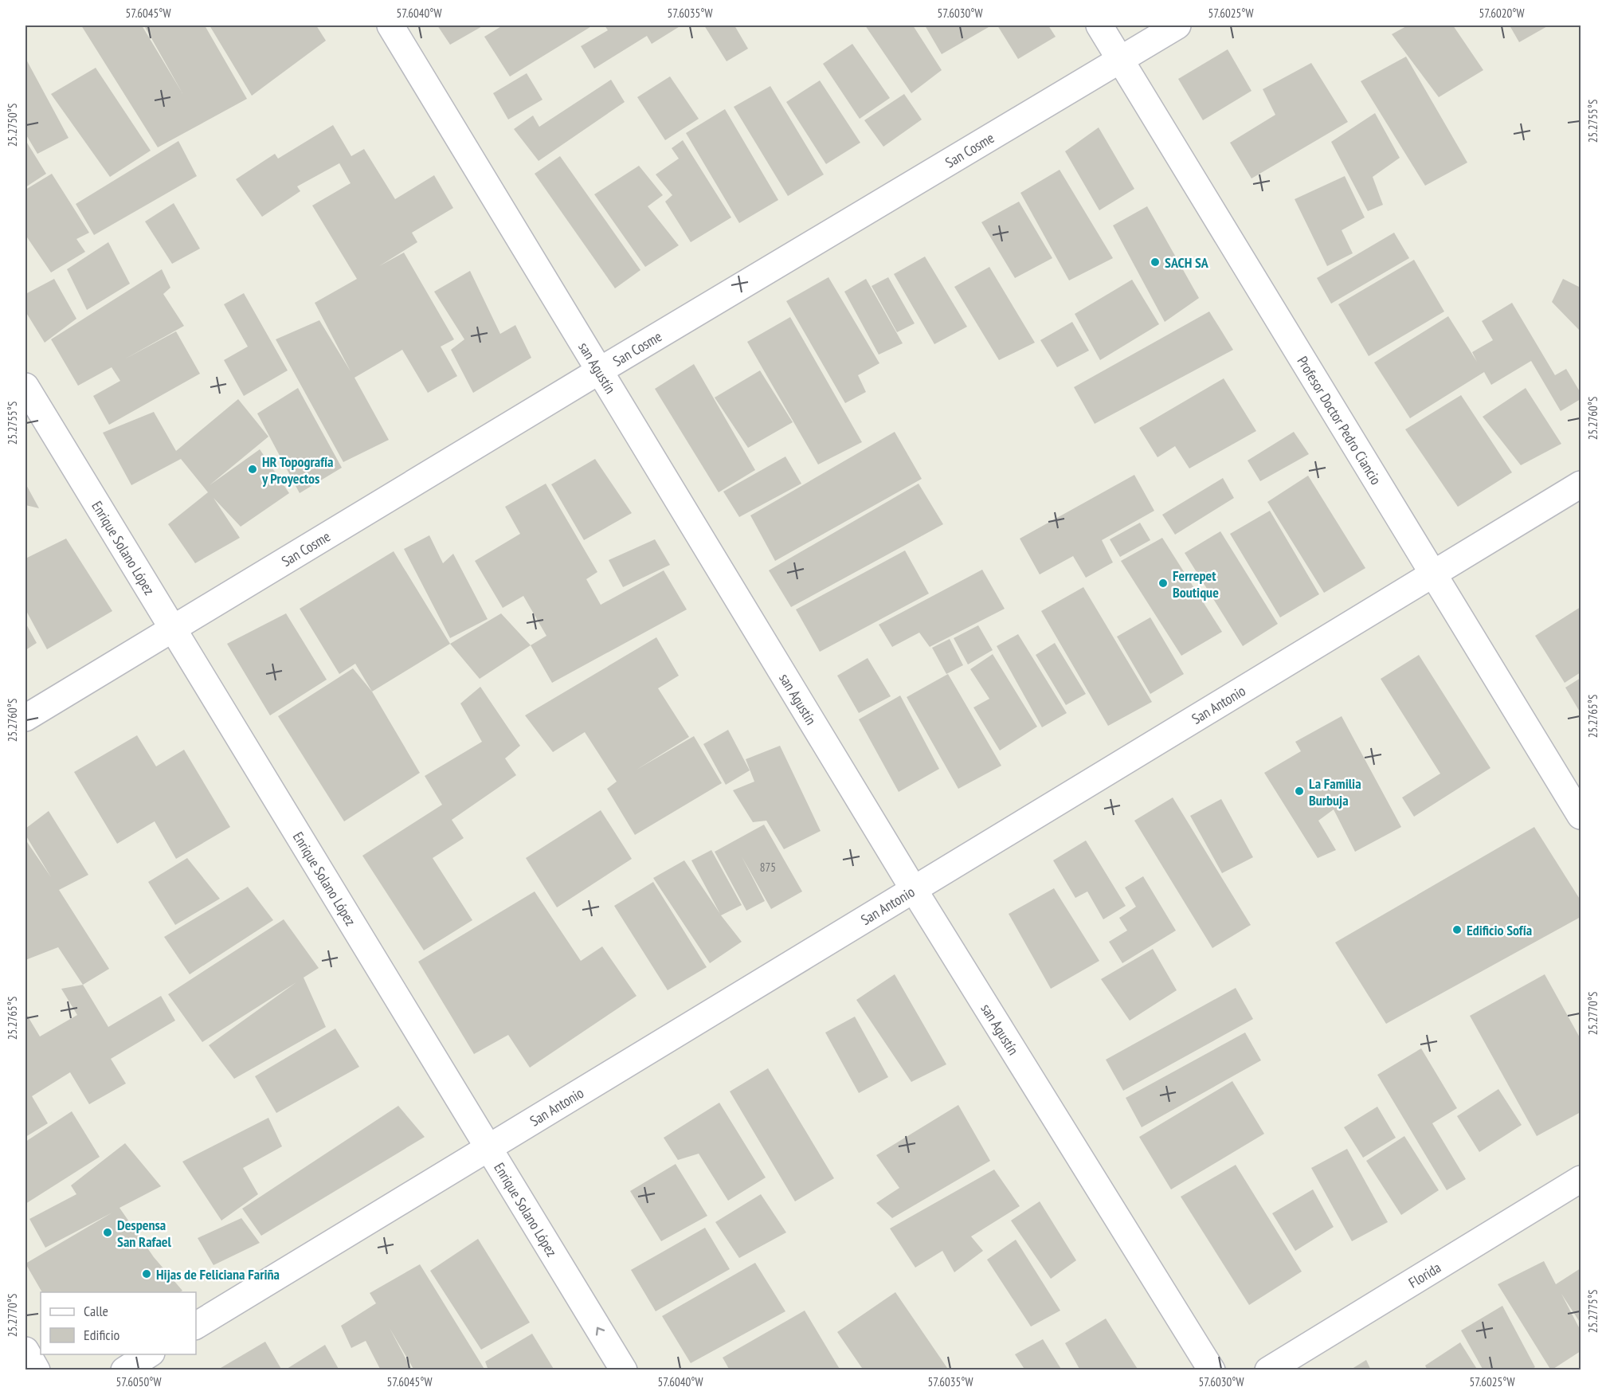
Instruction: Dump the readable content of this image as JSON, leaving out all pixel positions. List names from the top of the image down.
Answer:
{
  "streets": {
    "street": [
      "San Cosme",
      "san Agustín",
      "Profesor Doctor Pedro Ciancio",
      "Enrique Solano López",
      "San Antonio",
      "Florida"
    ]
  },
  "crossings": [
    ["San Cosme", "san Agustín"],
    ["San Cosme", "Profesor Doctor Pedro Ciancio"],
    ["San Cosme", "Enrique Solano López"],
    ["san Agustín", "San Antonio"],
    ["Profesor Doctor Pedro Ciancio", "San Antonio"],
    ["Enrique Solano López", "San Antonio"]
  ],
  "places": [
    "SACH SA",
    "HR Topografía y Proyectos",
    "Ferrepet Boutique",
    "La Familia Burbuja",
    "Edificio Sofía",
    "Despensa San Rafael",
    "Hijas de Feliciana Fariña"
  ],
  "house_numbers": ["875"],
  "legend": ["Calle", "Edificio"],
  "coordinates": [
    "57.6045°W",
    "57.6040°W",
    "57.6035°W",
    "57.6030°W",
    "57.6025°W",
    "57.6020°W",
    "25.2755°S",
    "25.2750°S",
    "25.2760°S",
    "25.2765°S",
    "25.2770°S",
    "25.2775°S",
    "57.6050°W"
  ]
}
